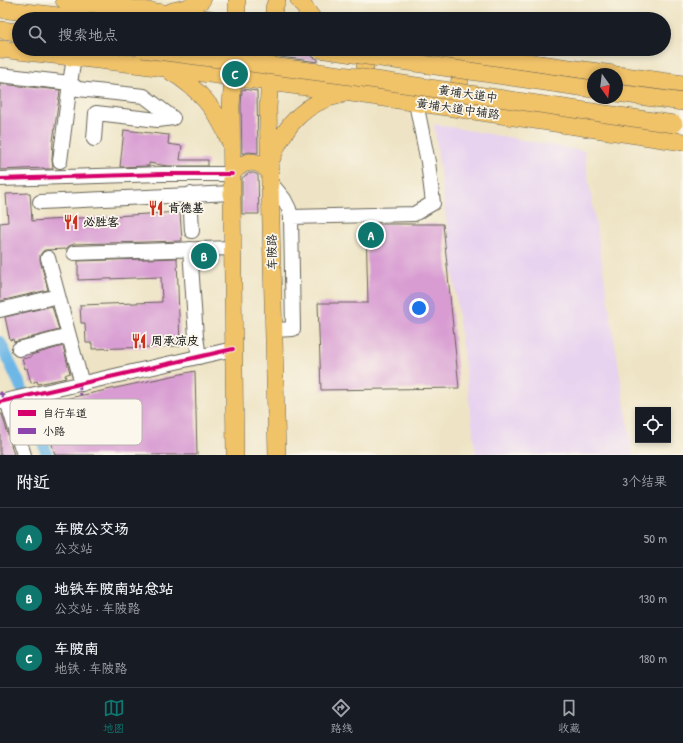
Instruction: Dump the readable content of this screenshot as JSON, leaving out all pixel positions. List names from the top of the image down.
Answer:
{
  "streets": {
    "main road": ["黄埔大道中", "黄埔大道中辅路", "车陂路"]
  },
  "crossings": [
    ["黄埔大道中辅路", "车陂路"]
  ],
  "places": {
    "restaurant": ["肯德基", "必胜客", "周承凉皮"]
  },
  "legend": ["自行车道", "小路"],
  "north": "bottom",
  "page": {
    "search": "搜索地点",
    "pins": ["C", "A", "B"],
    "heading": ["附近", "3个结果"],
    "list": [
      {
        "mark": "A",
        "name": "车陂公交场",
        "note": "公交站",
        "value": "50 m"
      },
      {
        "mark": "B",
        "name": "地铁车陂南站总站",
        "note": "公交站 · 车陂路",
        "value": "130 m"
      },
      {
        "mark": "C",
        "name": "车陂南",
        "note": "地铁 · 车陂路",
        "value": "180 m"
      }
    ],
    "nav": ["地图", "路线", "收藏"]
  }
}
